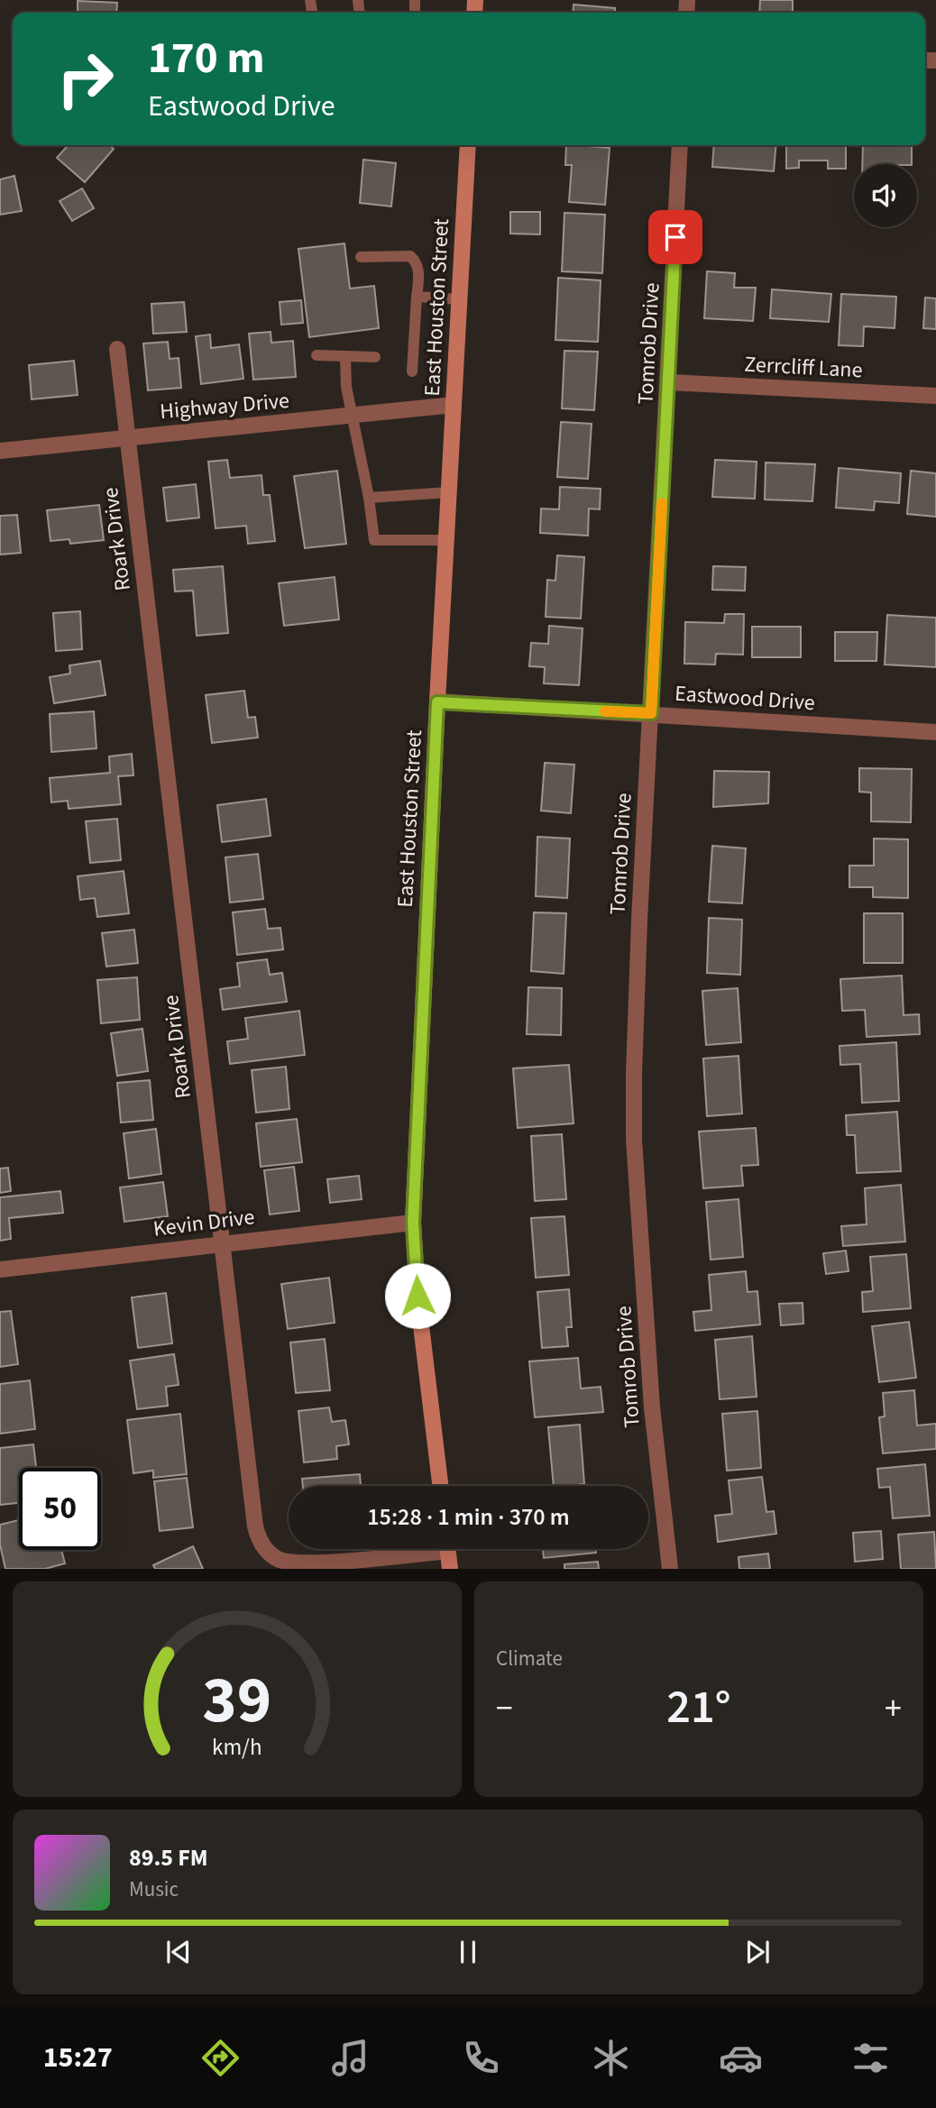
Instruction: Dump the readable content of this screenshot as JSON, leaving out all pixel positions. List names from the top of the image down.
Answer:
{
  "streets": {
    "main road": ["East Houston Street"],
    "street": [
      "Tomrob Drive",
      "Zerrcliff Lane",
      "Highway Drive",
      "Roark Drive",
      "Eastwood Drive",
      "Kevin Drive"
    ]
  },
  "crossings": [
    ["East Houston Street", "Highway Drive"],
    ["East Houston Street", "Eastwood Drive"],
    ["East Houston Street", "Kevin Drive"],
    ["Tomrob Drive", "Zerrcliff Lane"],
    ["Tomrob Drive", "Eastwood Drive"],
    ["Highway Drive", "Roark Drive"],
    ["Roark Drive", "Kevin Drive"]
  ],
  "page": {
    "turn": ["170 m", "Eastwood Drive"],
    "limit": "50",
    "trip": "15:28 · 1 min · 370 m",
    "tile": "Climate",
    "heat": ["−", "21°", "+"],
    "song": ["89.5 FM", "Music"],
    "tabs": "15:27",
    "gauge": ["39", "km/h"]
  }
}
